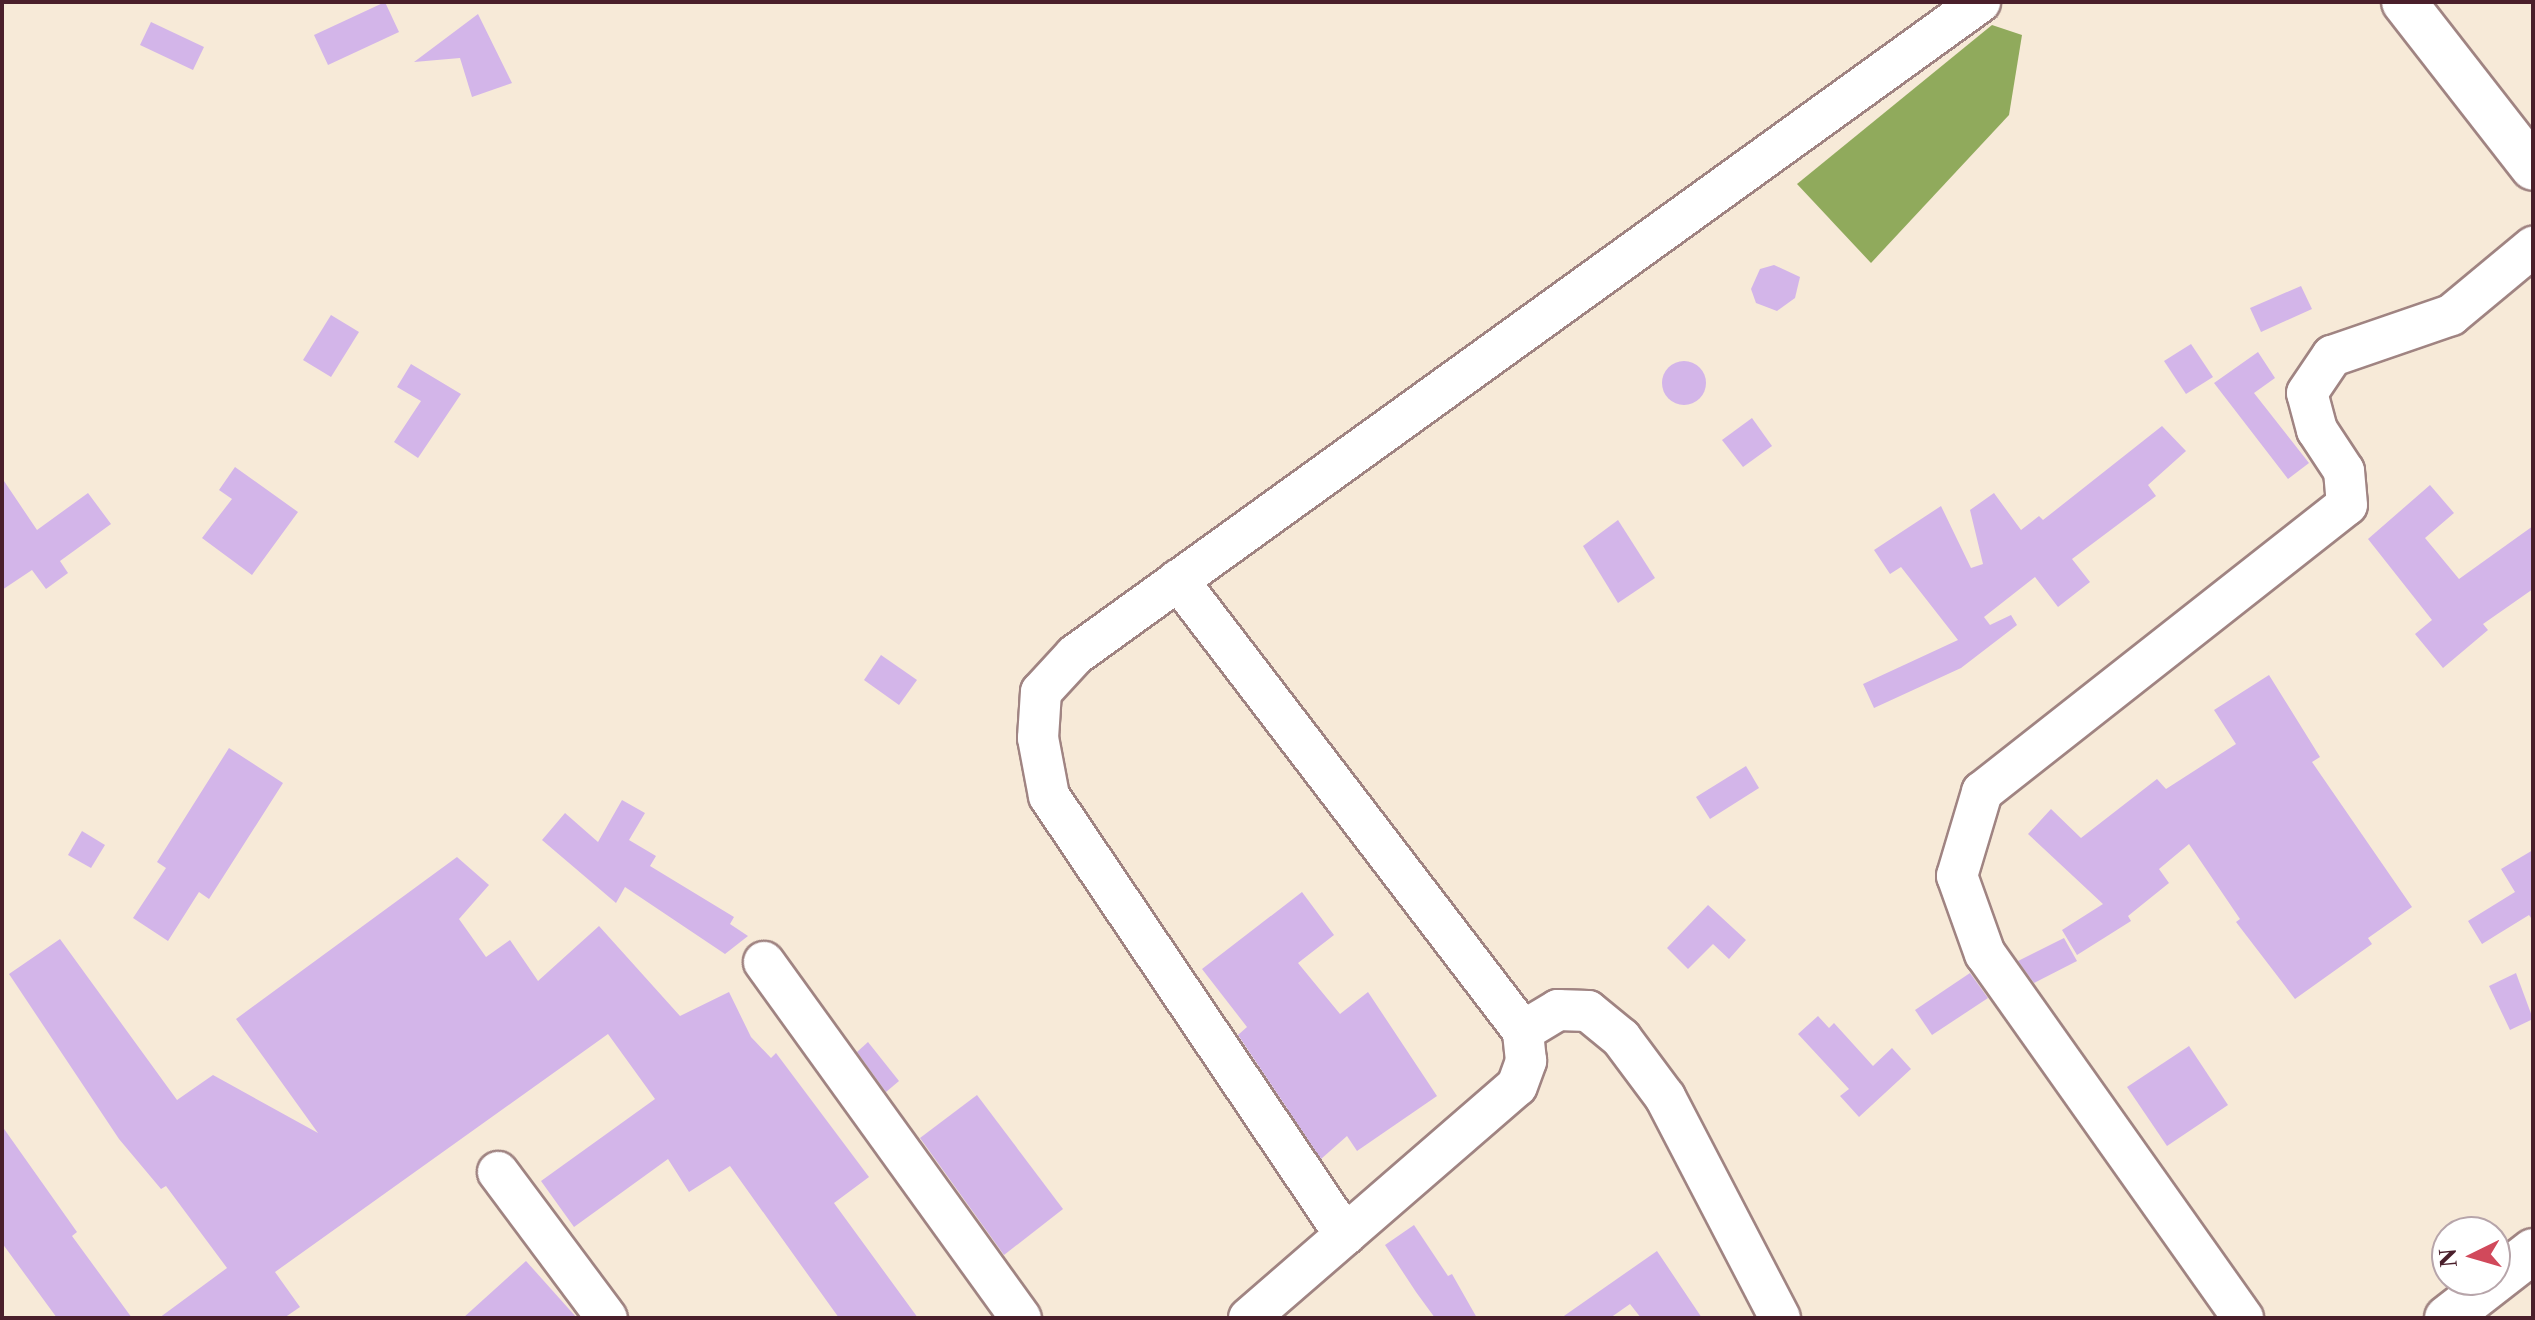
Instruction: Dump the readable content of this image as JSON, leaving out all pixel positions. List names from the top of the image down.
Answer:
{
  "north": "left"
}
